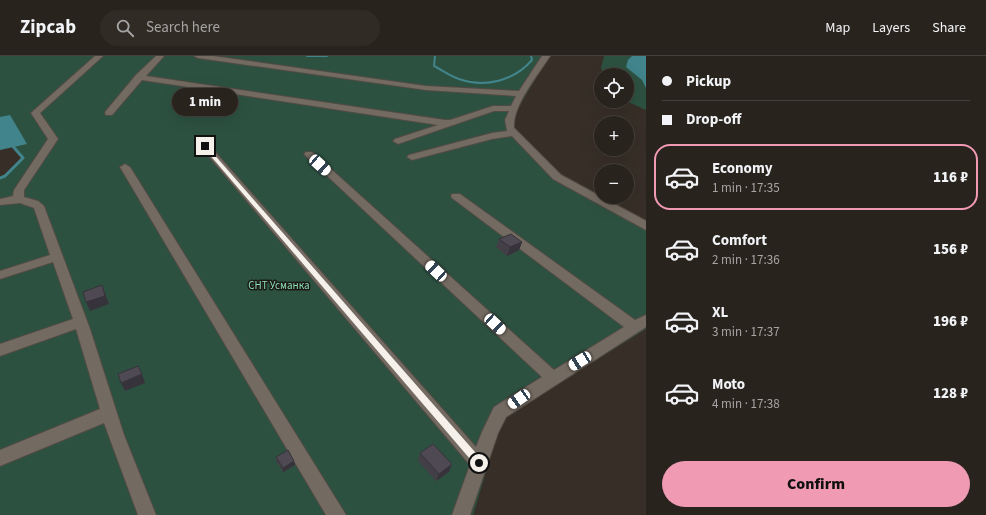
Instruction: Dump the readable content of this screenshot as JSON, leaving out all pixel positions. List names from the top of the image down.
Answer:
{
  "parks": ["СНТ Усманка"],
  "page": {
    "header": "Zipcab",
    "search": "Search here",
    "nav": ["Map", "Layers", "Share"],
    "banner": ["Pickup", "Drop-off"],
    "map_buttons": ["+", "−"],
    "bubble": "1 min",
    "list": [
      {
        "name": "Economy",
        "note": "1 min · 17:35",
        "value": "116 ₽"
      },
      {
        "name": "Comfort",
        "note": "2 min · 17:36",
        "value": "156 ₽"
      },
      {
        "name": "XL",
        "note": "3 min · 17:37",
        "value": "196 ₽"
      },
      {
        "name": "Moto",
        "note": "4 min · 17:38",
        "value": "128 ₽"
      }
    ],
    "buttons": "Confirm"
  }
}
